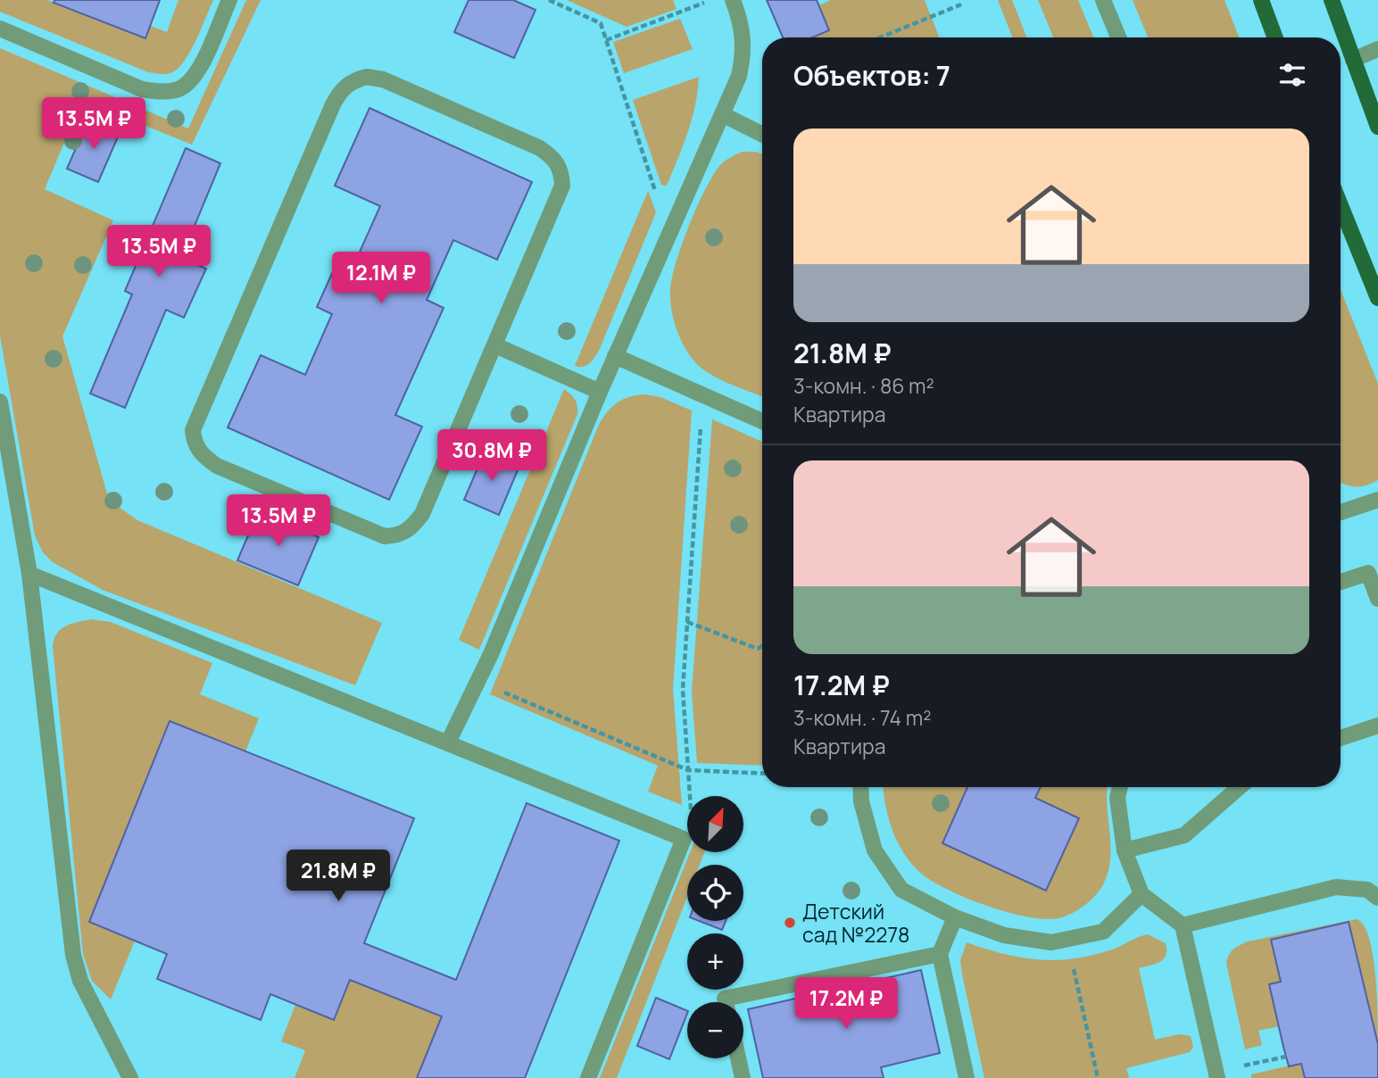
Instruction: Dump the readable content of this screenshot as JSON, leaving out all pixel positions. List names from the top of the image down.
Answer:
{
  "places": ["Детский сад №2278"],
  "north": "top right",
  "page": {
    "heading": "Объектов: 7",
    "price": [
      "13.5M ₽",
      "13.5M ₽",
      "12.1M ₽",
      "30.8M ₽",
      "13.5M ₽",
      "21.8M ₽",
      "17.2M ₽"
    ],
    "list": [
      {
        "name": "21.8M ₽",
        "note": "3-комн. · 86 m² · Квартира"
      },
      {
        "name": "17.2M ₽",
        "note": "3-комн. · 74 m² · Квартира"
      }
    ],
    "map_buttons": ["+", "−"]
  }
}
